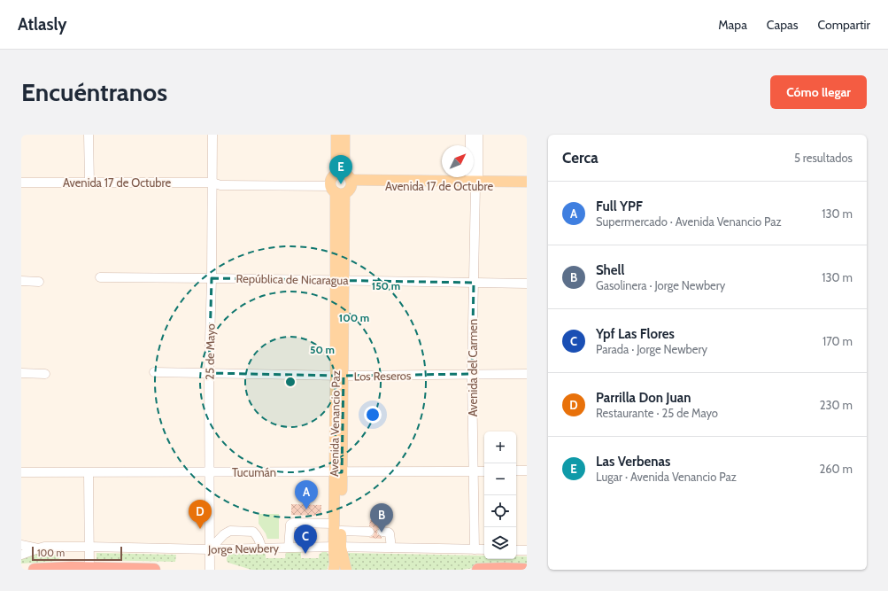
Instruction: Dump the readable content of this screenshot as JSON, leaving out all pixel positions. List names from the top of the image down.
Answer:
{
  "streets": {
    "main road": ["Avenida 17 de Octubre", "Avenida Venancio Paz"],
    "street": [
      "República de Nicaragua",
      "25 de Mayo",
      "Avenida del Carmen",
      "Los Reseros",
      "Tucumán",
      "Jorge Newbery"
    ]
  },
  "crossings": [
    ["Avenida 17 de Octubre", "25 de Mayo"],
    ["Avenida 17 de Octubre", "Avenida del Carmen"],
    ["Avenida 17 de Octubre", "Avenida Venancio Paz"],
    ["República de Nicaragua", "25 de Mayo"],
    ["República de Nicaragua", "Avenida del Carmen"],
    ["República de Nicaragua", "Avenida Venancio Paz"],
    ["25 de Mayo", "Los Reseros"],
    ["25 de Mayo", "Tucumán"],
    ["25 de Mayo", "Jorge Newbery"],
    ["Avenida del Carmen", "Los Reseros"],
    ["Avenida del Carmen", "Tucumán"],
    ["Avenida del Carmen", "Jorge Newbery"],
    ["Los Reseros", "Avenida Venancio Paz"],
    ["Avenida Venancio Paz", "Tucumán"],
    ["Avenida Venancio Paz", "Jorge Newbery"]
  ],
  "scale_bar": "100 m",
  "north": "top right",
  "page": {
    "header": "Atlasly",
    "nav": ["Mapa", "Capas", "Compartir"],
    "buttons": "Cómo llegar",
    "title": "Encuéntranos",
    "heading": ["Cerca", "5 resultados"],
    "pins": [
      "E",
      "A",
      "D",
      "B",
      "C"
    ],
    "list": [
      {
        "mark": "A",
        "name": "Full YPF",
        "note": "Supermercado · Avenida Venancio Paz",
        "value": "130 m"
      },
      {
        "mark": "B",
        "name": "Shell",
        "note": "Gasolinera · Jorge Newbery",
        "value": "130 m"
      },
      {
        "mark": "C",
        "name": "Ypf Las Flores",
        "note": "Parada · Jorge Newbery",
        "value": "170 m"
      },
      {
        "mark": "D",
        "name": "Parrilla Don Juan",
        "note": "Restaurante · 25 de Mayo",
        "value": "230 m"
      },
      {
        "mark": "E",
        "name": "Las Verbenas",
        "note": "Lugar · Avenida Venancio Paz",
        "value": "260 m"
      }
    ],
    "map_buttons": ["+", "−"],
    "scale": "100 m"
  },
  "rings": ["150 m", "100 m", "50 m"]
}
